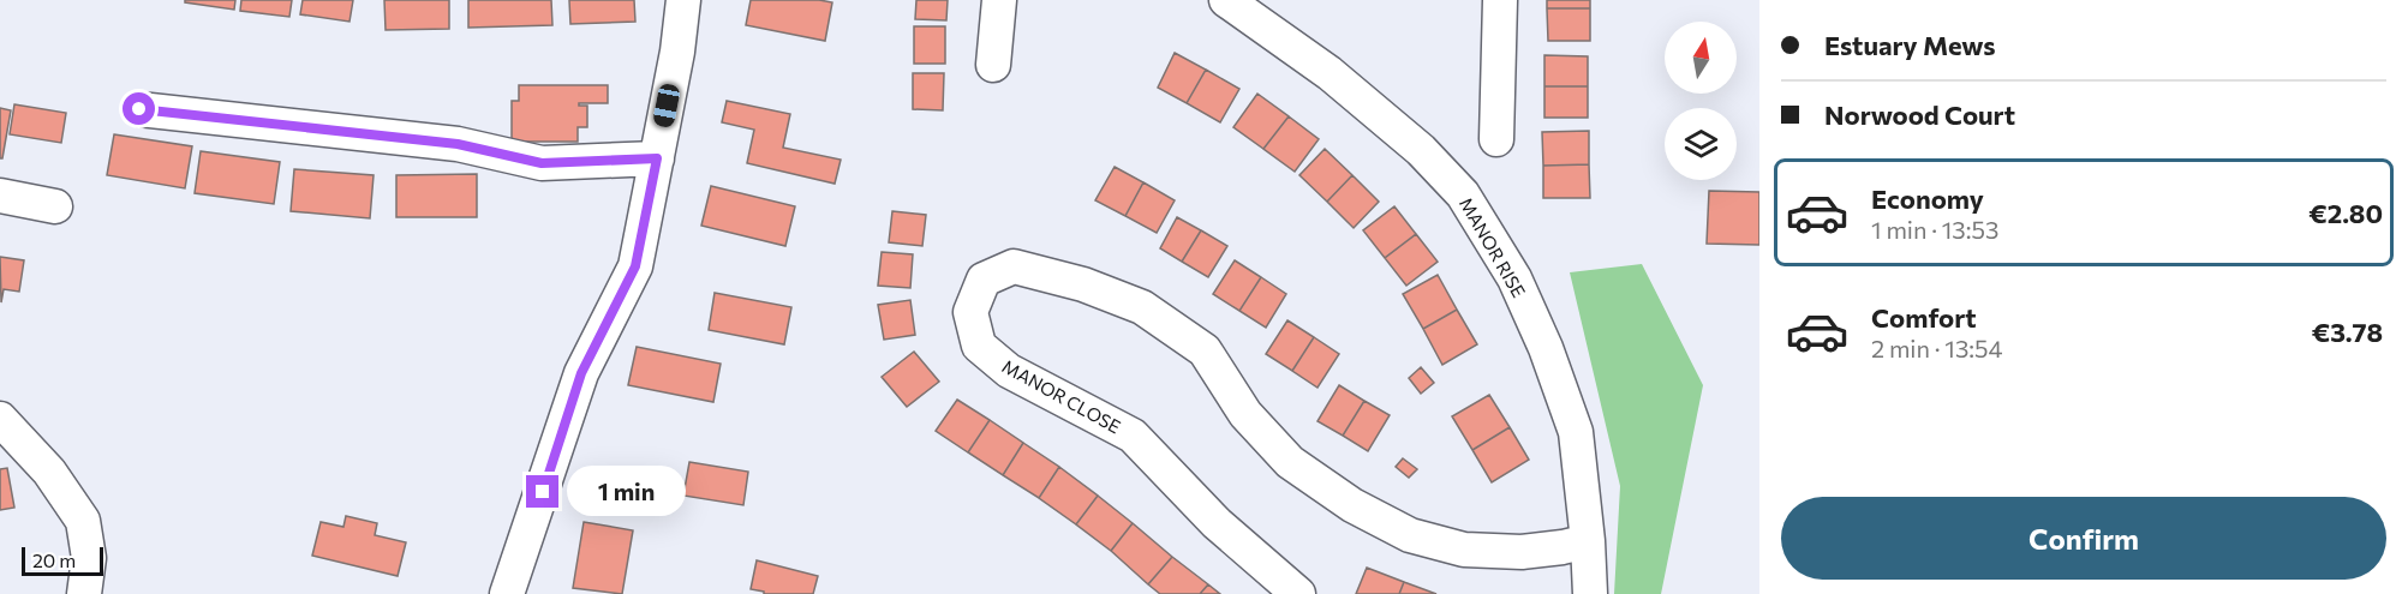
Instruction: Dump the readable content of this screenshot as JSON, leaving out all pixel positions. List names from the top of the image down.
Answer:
{
  "streets": {
    "street": ["MANOR RISE", "MANOR CLOSE"]
  },
  "crossings": [
    ["MANOR RISE", "MANOR CLOSE"]
  ],
  "scale_bar": "20 m",
  "north": "top",
  "page": {
    "banner": ["Estuary Mews", "Norwood Court"],
    "list": [
      {
        "name": "Economy",
        "note": "1 min · 13:53",
        "value": "€2.80"
      },
      {
        "name": "Comfort",
        "note": "2 min · 13:54",
        "value": "€3.78"
      }
    ],
    "bubble": "1 min",
    "buttons": "Confirm",
    "scale": "20 m"
  }
}
